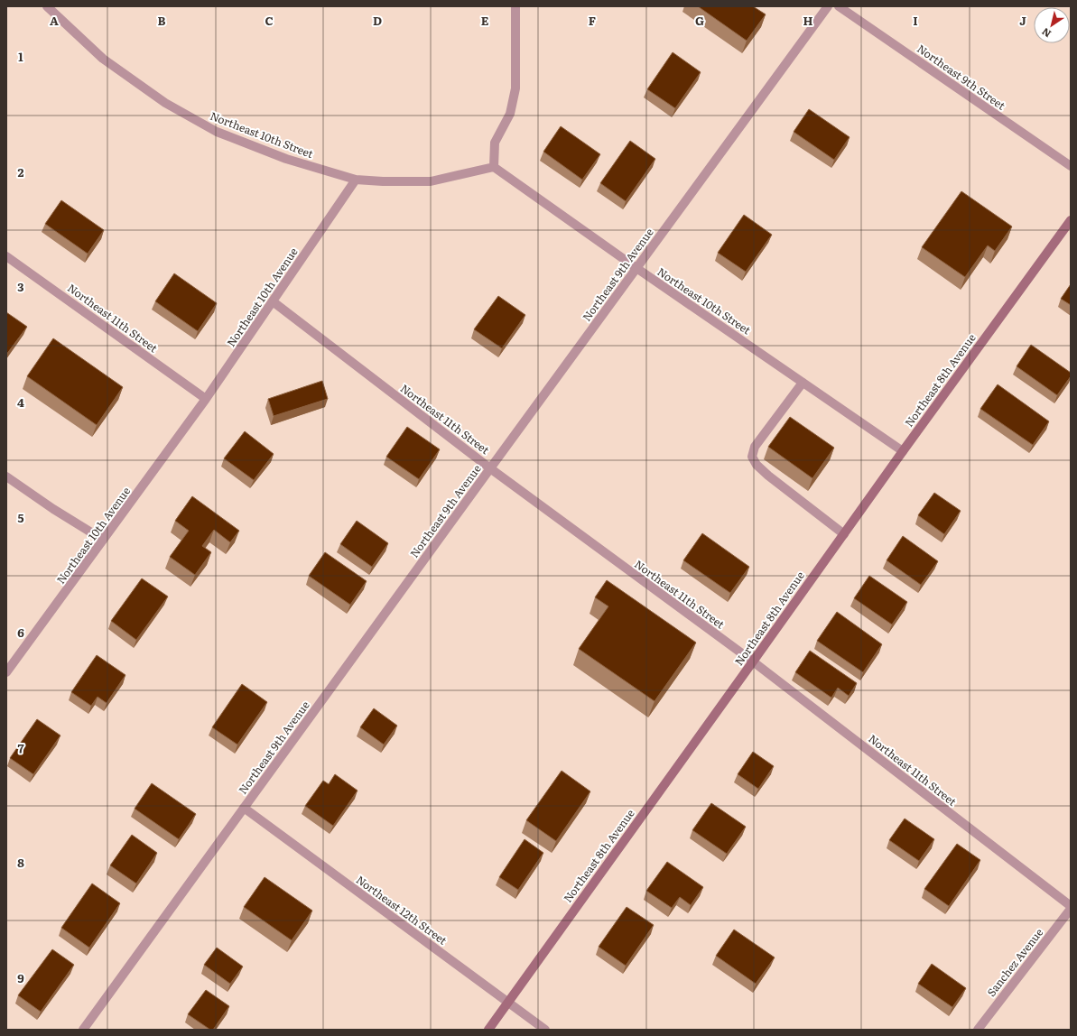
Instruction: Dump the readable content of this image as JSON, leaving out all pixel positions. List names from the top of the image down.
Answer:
{
  "streets": {
    "main road": ["Northeast 8th Avenue"],
    "street": [
      "Northeast 9th Street",
      "Northeast 10th Street",
      "Northeast 9th Avenue",
      "Northeast 10th Avenue",
      "Northeast 11th Street",
      "Northeast 12th Street",
      "Sanchez Avenue"
    ]
  },
  "crossings": [
    ["Northeast 10th Street", "Northeast 9th Avenue"],
    ["Northeast 10th Street", "Northeast 10th Avenue"],
    ["Northeast 10th Street", "Northeast 8th Avenue"],
    ["Northeast 9th Avenue", "Northeast 11th Street"],
    ["Northeast 9th Avenue", "Northeast 12th Street"],
    ["Northeast 10th Avenue", "Northeast 11th Street"],
    ["Northeast 11th Street", "Northeast 8th Avenue"],
    ["Northeast 11th Street", "Sanchez Avenue"],
    ["Northeast 8th Avenue", "Northeast 12th Street"]
  ],
  "north": "bottom left",
  "grid": {
    "columns": [
      "A",
      "B",
      "C",
      "D",
      "E",
      "F",
      "G",
      "H",
      "I",
      "J"
    ],
    "rows": [
      "1",
      "2",
      "3",
      "4",
      "5",
      "6",
      "7",
      "8",
      "9"
    ]
  }
}
